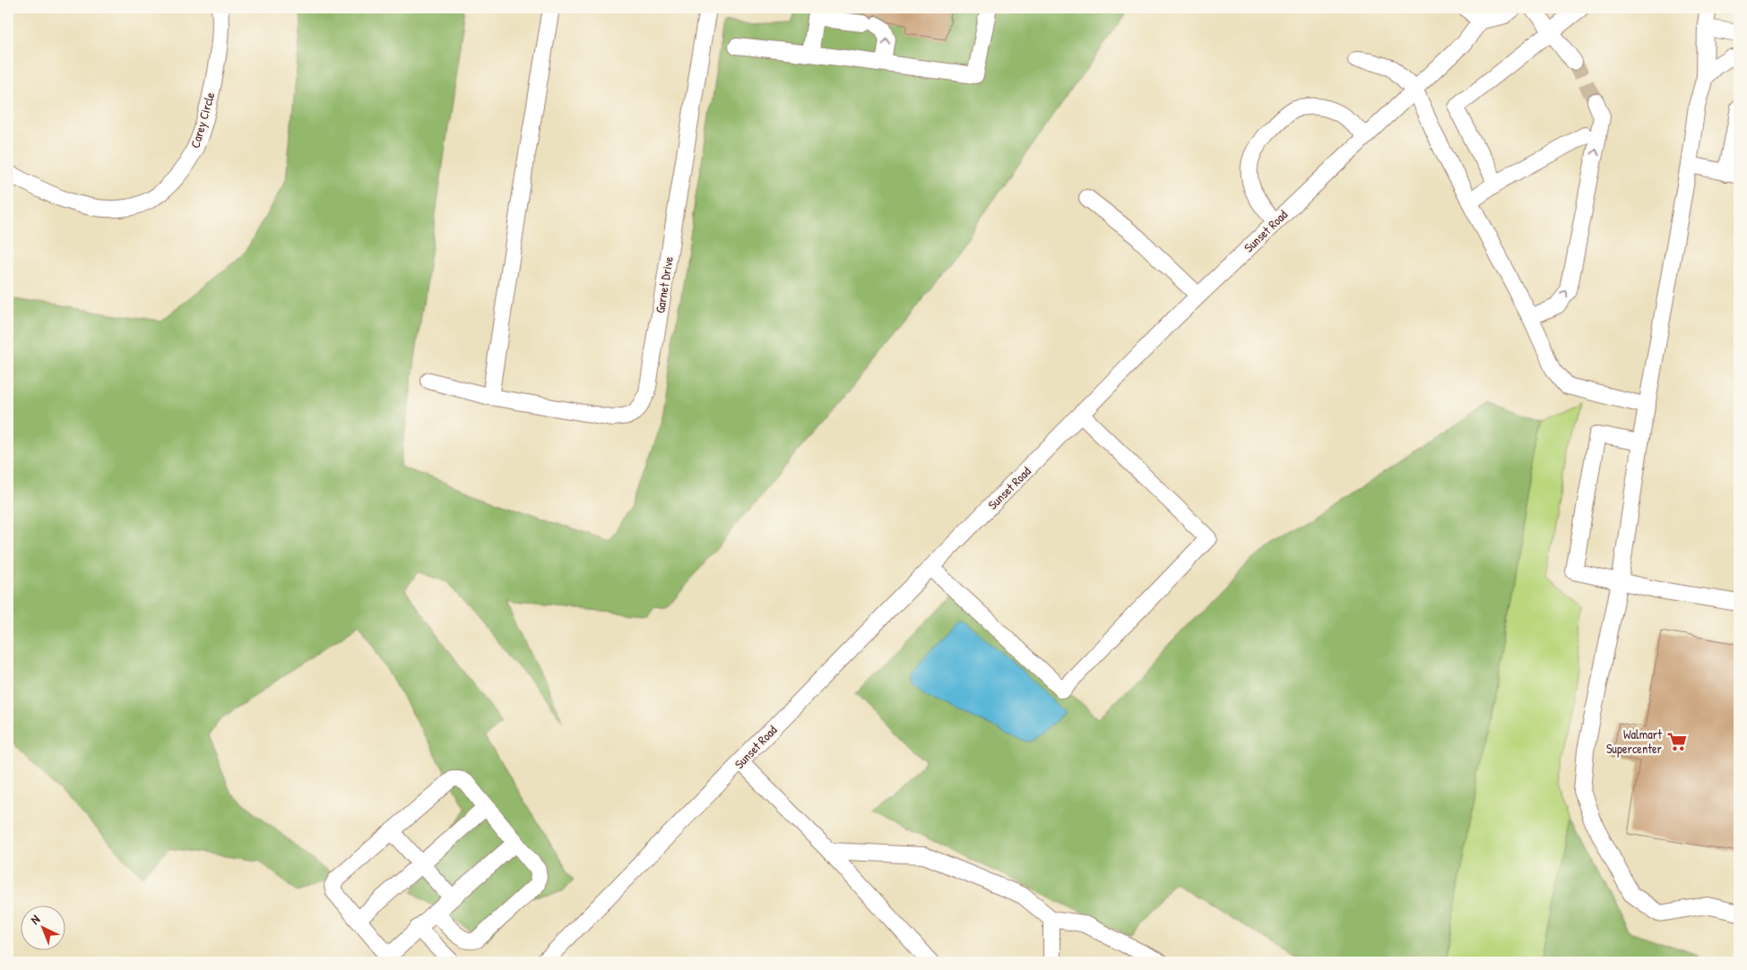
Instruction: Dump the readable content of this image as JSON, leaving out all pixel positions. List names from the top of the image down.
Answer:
{
  "streets": {
    "street": ["Carey Circle", "Sunset Road", "Garnet Drive"]
  },
  "places": {
    "supermarket": ["Walmart Supercenter"]
  },
  "north": "top left"
}
